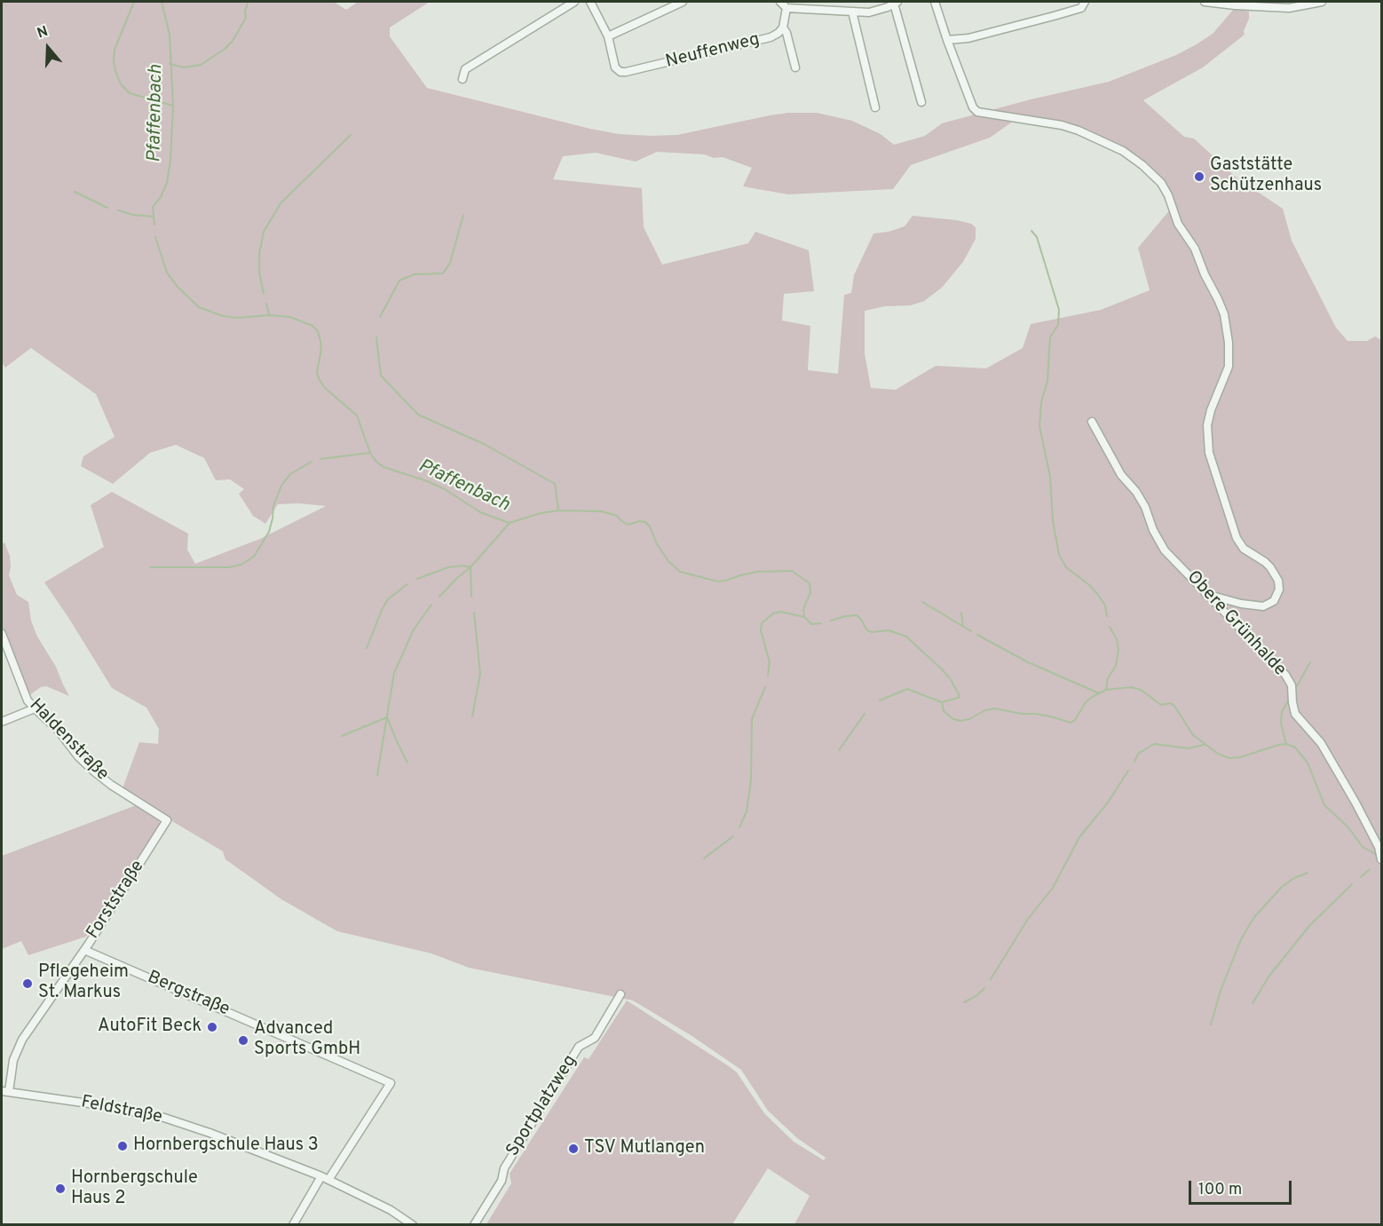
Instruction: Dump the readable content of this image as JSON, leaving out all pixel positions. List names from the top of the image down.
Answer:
{
  "streets": {
    "street": [
      "Neuffenweg",
      "Obere Grünhalde",
      "Haldenstraße",
      "Forststraße",
      "Bergstraße",
      "Sportplatzweg",
      "Feldstraße"
    ]
  },
  "crossings": [
    ["Haldenstraße", "Forststraße"],
    ["Forststraße", "Bergstraße"],
    ["Forststraße", "Feldstraße"],
    ["Bergstraße", "Feldstraße"]
  ],
  "water": ["Pfaffenbach"],
  "places": [
    "Gaststätte Schützenhaus",
    "Pflegeheim St. Markus",
    "AutoFit Beck",
    "Advanced Sports GmbH",
    "Hornbergschule Haus 3",
    "TSV Mutlangen",
    "Hornbergschule Haus 2"
  ],
  "scale_bar": "100 m",
  "north": "top"
}
